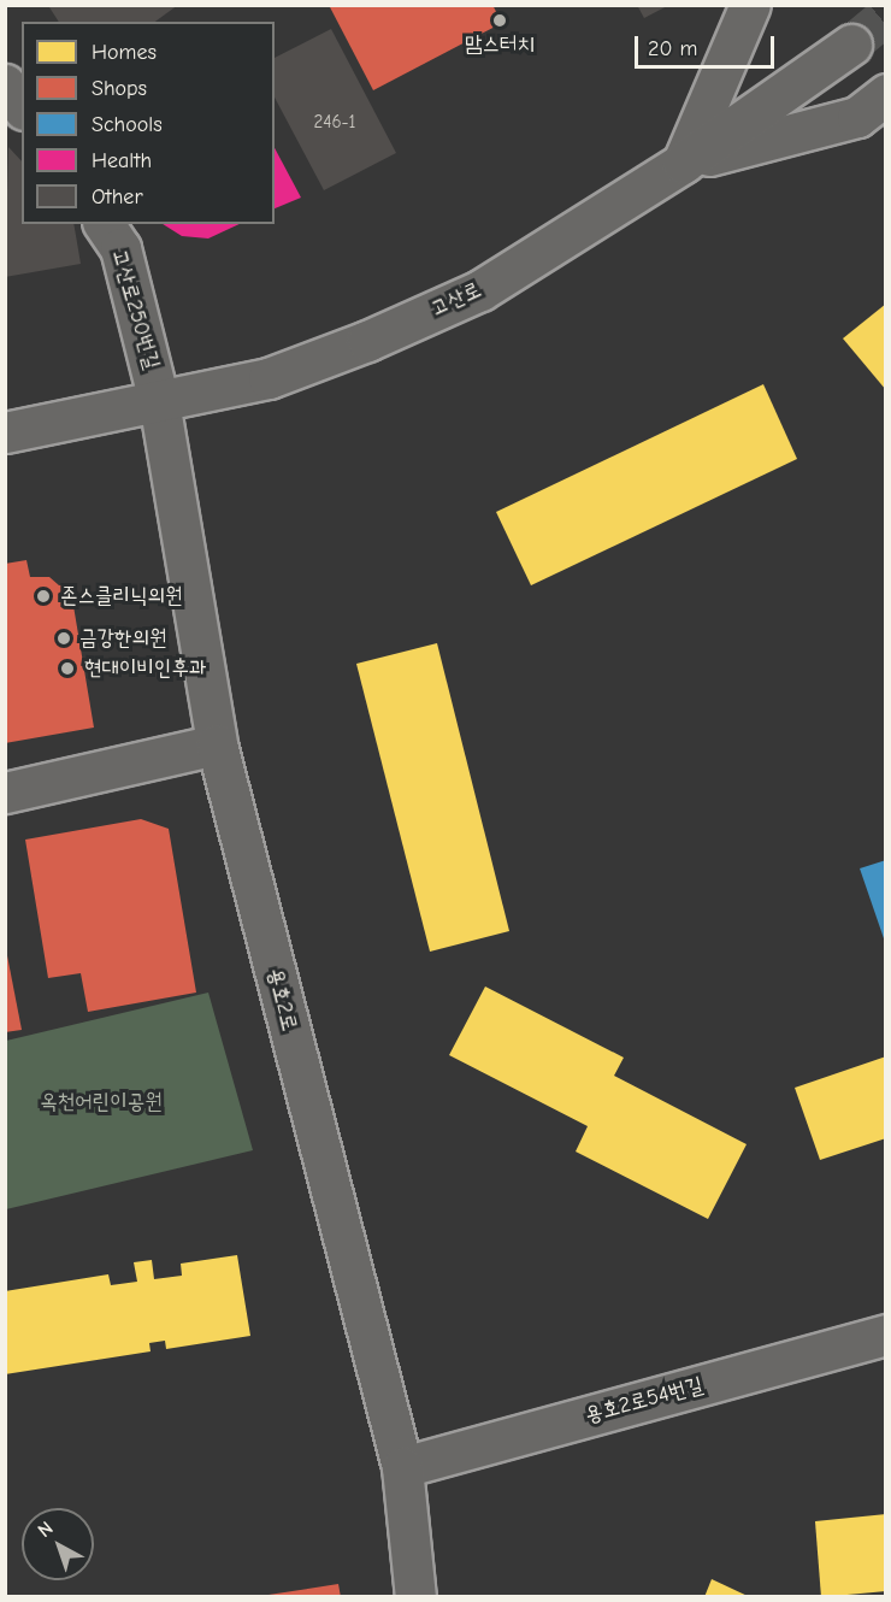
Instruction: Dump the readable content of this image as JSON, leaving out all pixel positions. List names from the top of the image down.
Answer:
{
  "streets": {
    "street": [
      "고산로",
      "고산로250번길",
      "용호2로",
      "용호2로54번길"
    ]
  },
  "crossings": [
    ["고산로", "고산로250번길"],
    ["고산로", "용호2로"],
    ["고산로250번길", "용호2로"],
    ["용호2로", "용호2로54번길"]
  ],
  "parks": ["옥천어린이공원"],
  "places": [
    "맘스터치",
    "존스클리닉의원",
    "금강한의원",
    "현대이비인후과"
  ],
  "house_numbers": ["246-1"],
  "legend": [
    "Homes",
    "Shops",
    "Schools",
    "Health",
    "Other"
  ],
  "scale_bar": "20 m",
  "north": "top left"
}
